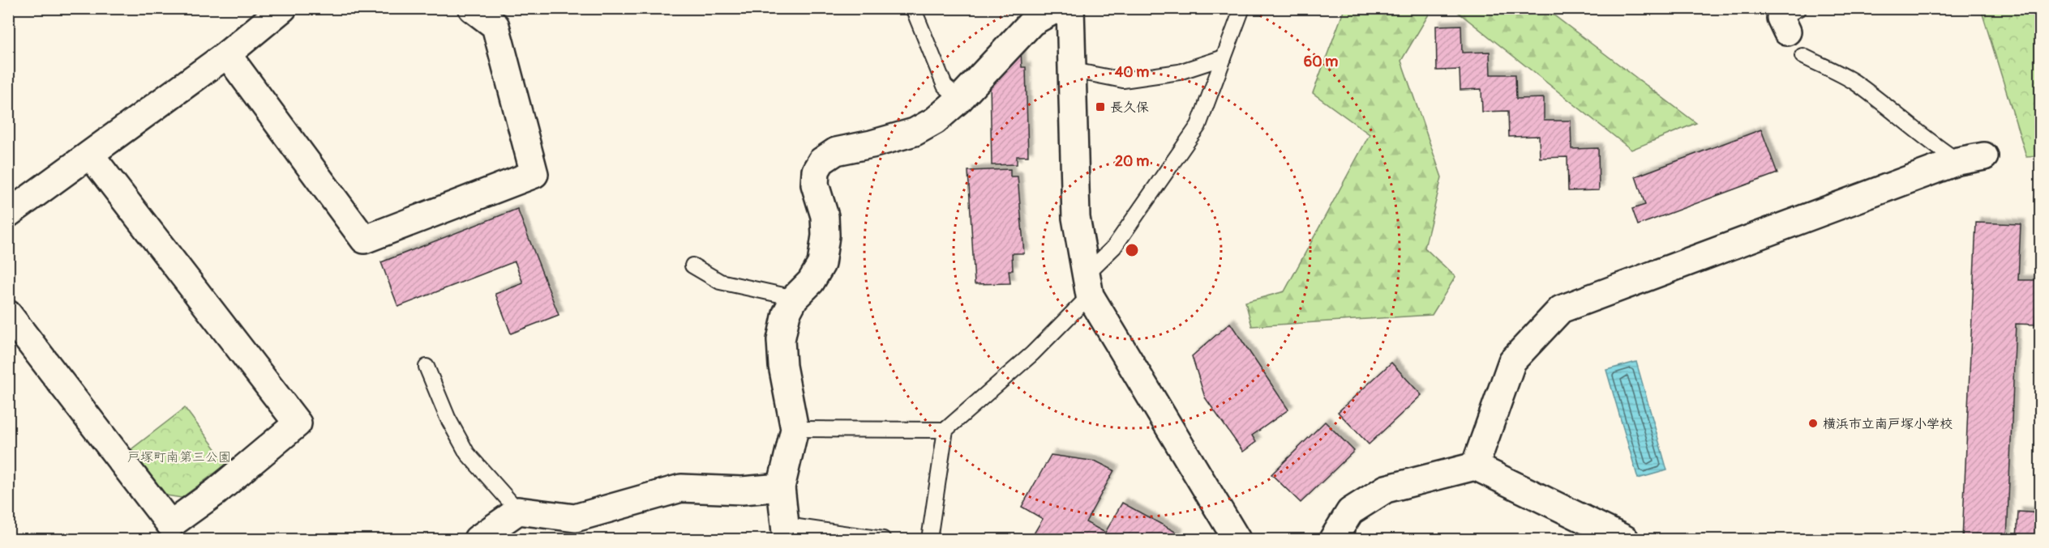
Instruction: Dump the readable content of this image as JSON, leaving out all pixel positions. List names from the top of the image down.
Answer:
{
  "parks": ["戸塚町南第三公園"],
  "places": {
    "transit": ["長久保"],
    "other": ["横浜市立南戸塚小学校"]
  },
  "rings": ["60 m", "40 m", "20 m"]
}
